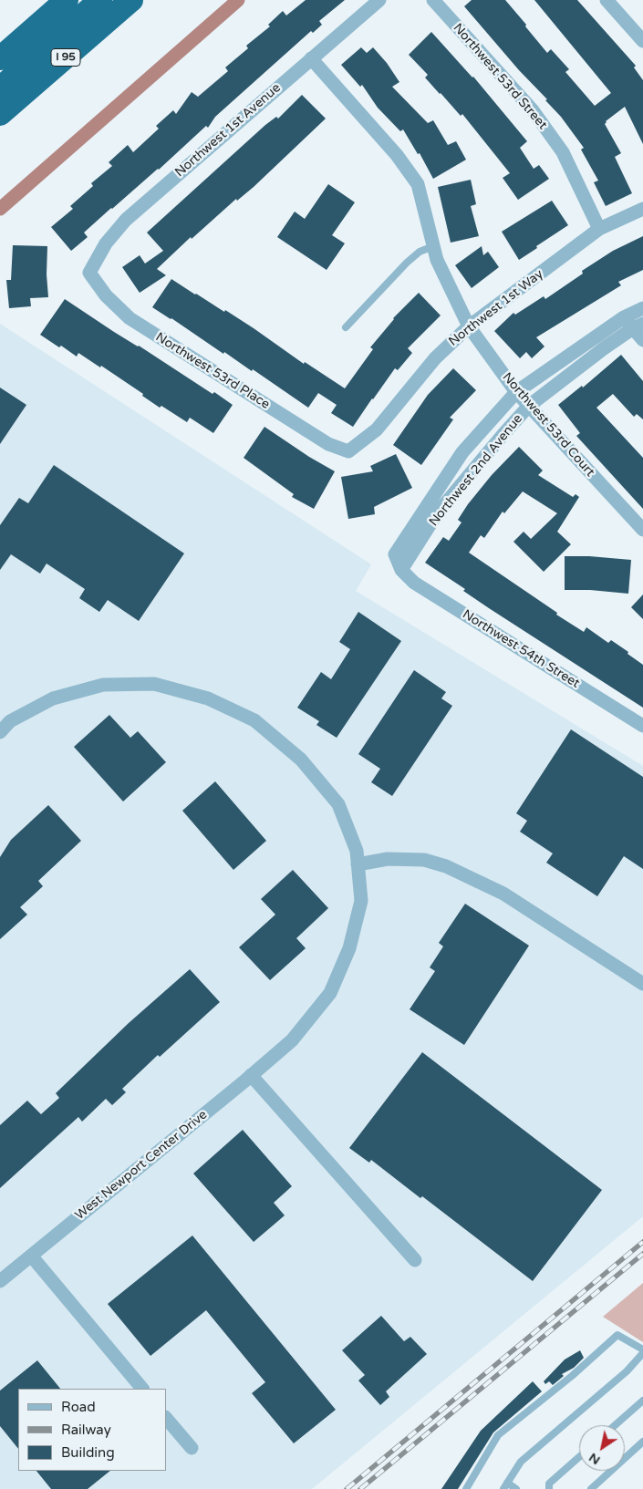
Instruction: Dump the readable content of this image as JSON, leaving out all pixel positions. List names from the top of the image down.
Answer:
{
  "streets": {
    "highway": ["I 95"],
    "street": [
      "Northwest 53rd Street",
      "Northwest 1st Avenue",
      "Northwest 1st Way",
      "Northwest 53rd Place",
      "Northwest 53rd Court",
      "Northwest 2nd Avenue",
      "Northwest 54th Street",
      "West Newport Center Drive"
    ]
  },
  "crossings": [
    ["Northwest 53rd Street", "Northwest 1st Way"],
    ["Northwest 1st Avenue", "Northwest 53rd Place"],
    ["Northwest 1st Avenue", "Northwest 53rd Court"],
    ["Northwest 1st Way", "Northwest 53rd Place"],
    ["Northwest 1st Way", "Northwest 53rd Court"],
    ["Northwest 53rd Court", "Northwest 2nd Avenue"],
    ["Northwest 2nd Avenue", "Northwest 54th Street"]
  ],
  "legend": ["Road", "Railway", "Building"],
  "north": "bottom left"
}
